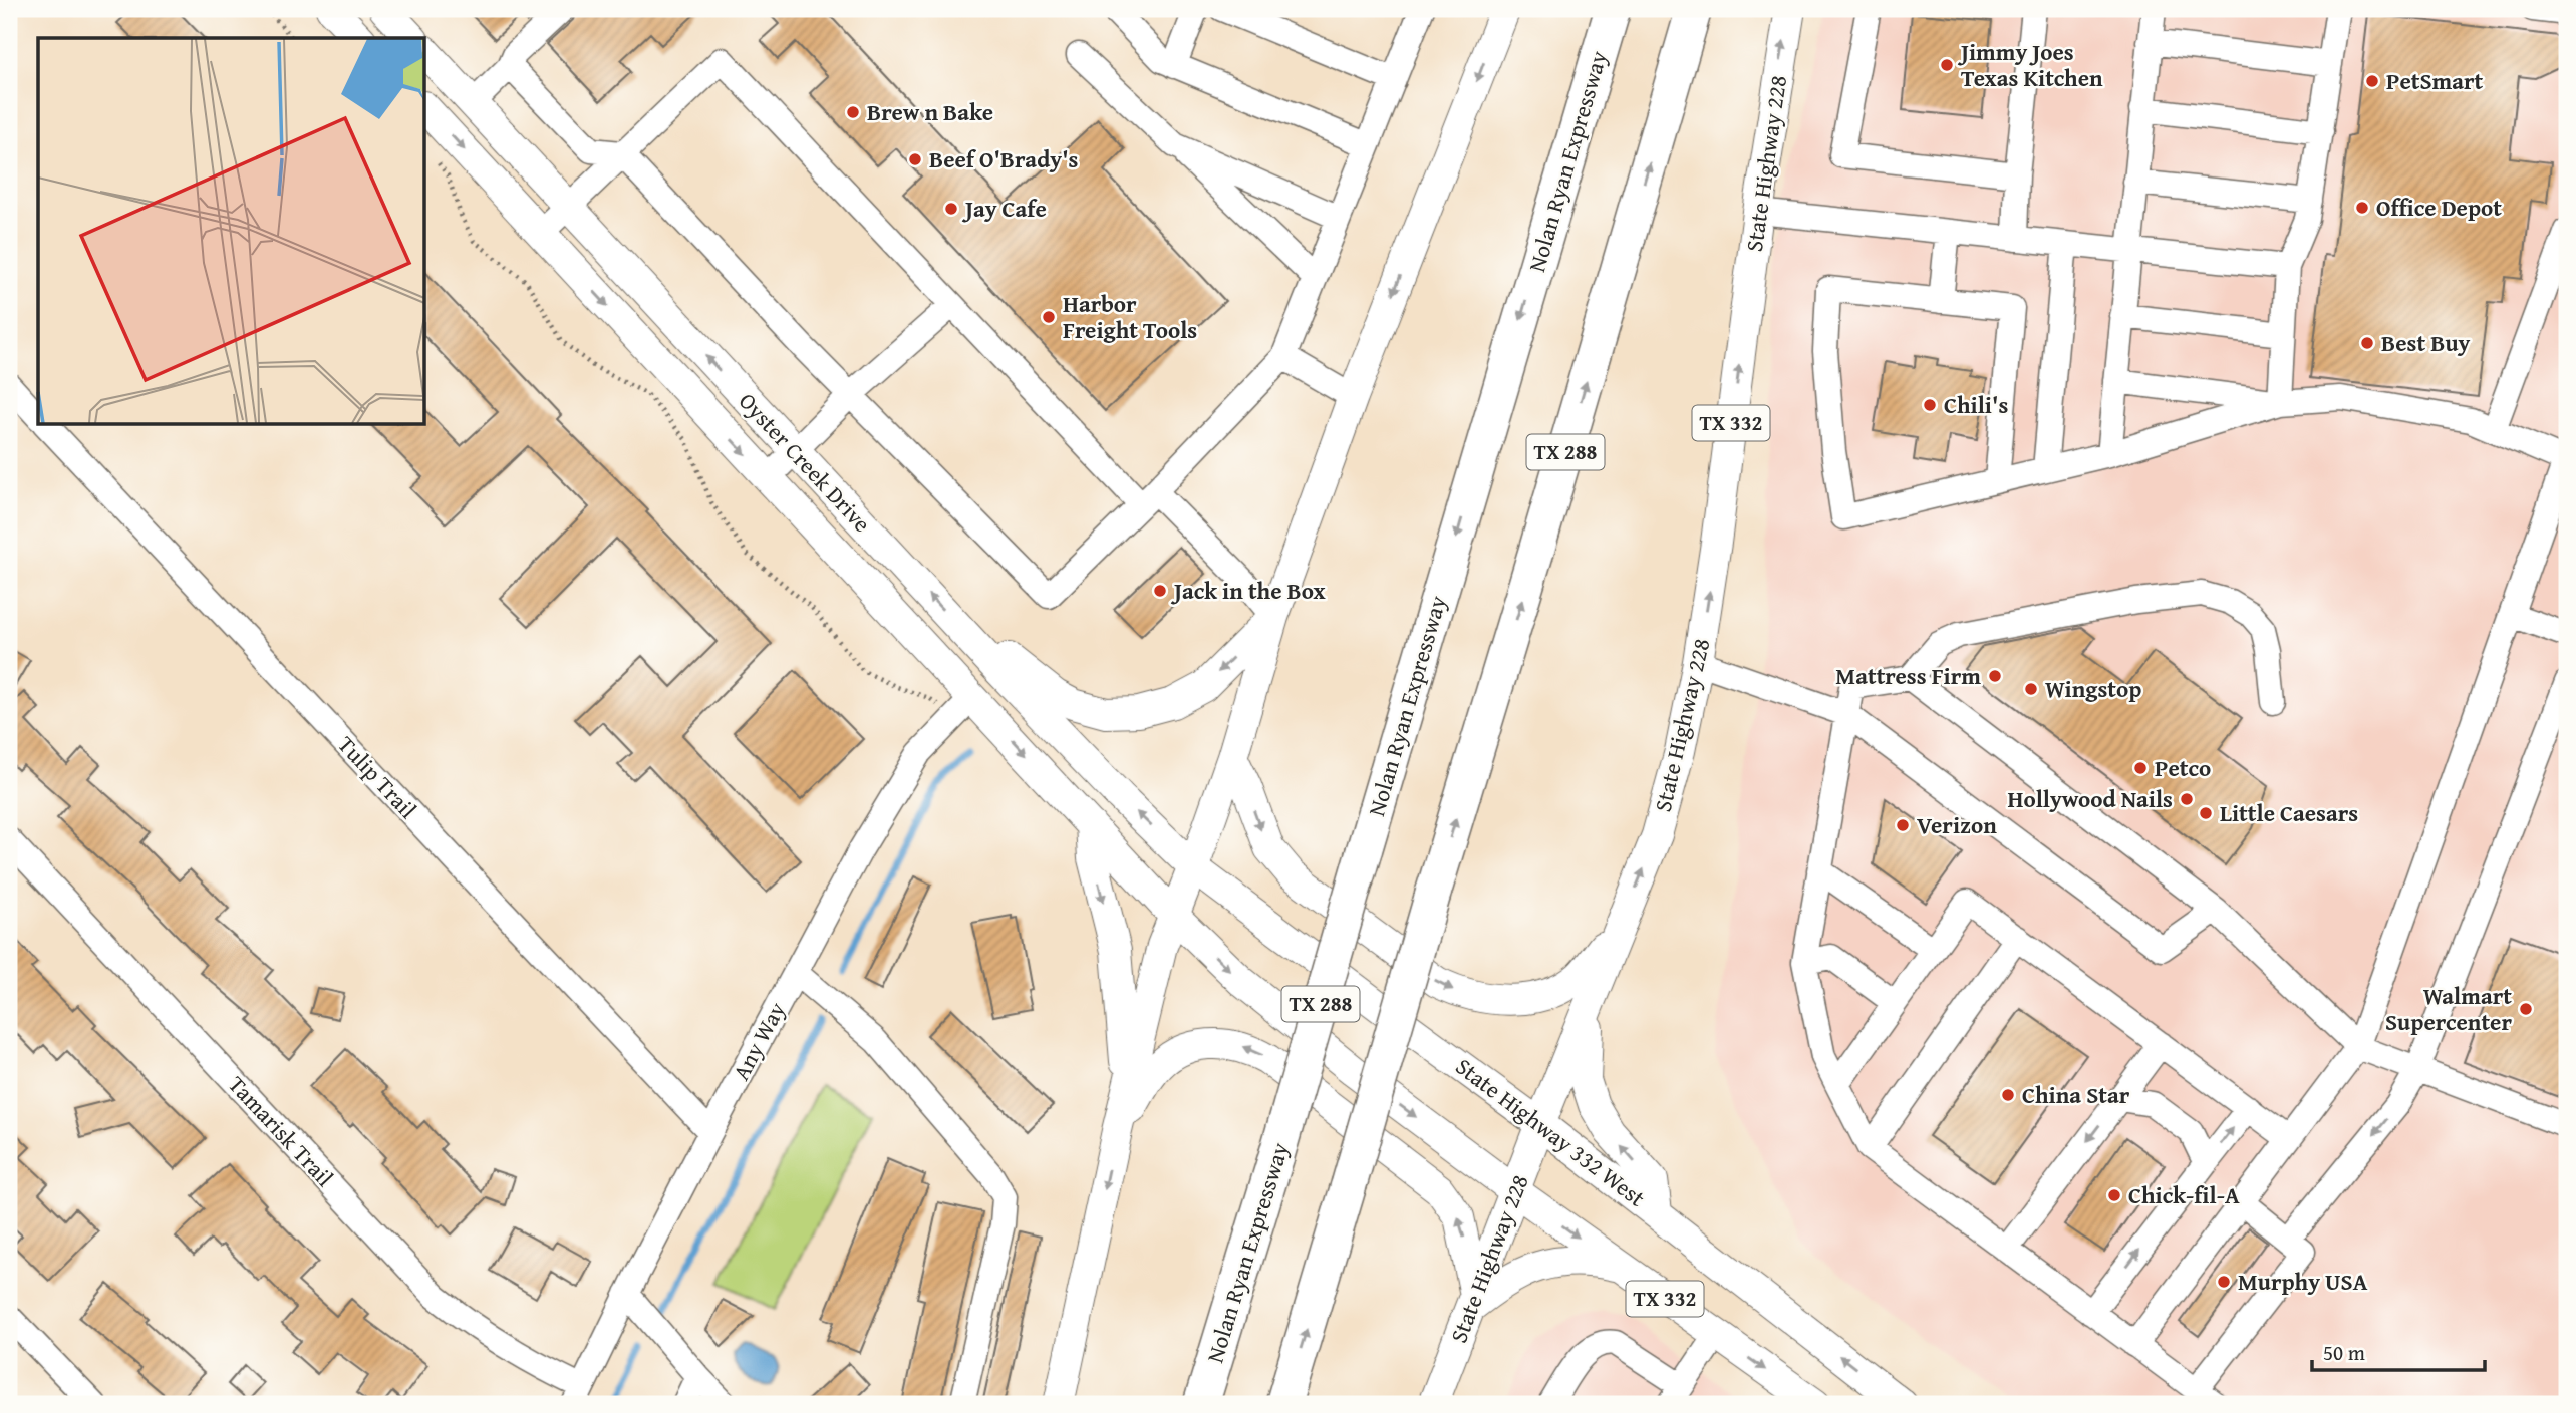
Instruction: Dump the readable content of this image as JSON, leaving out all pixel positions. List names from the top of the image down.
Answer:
{
  "streets": {
    "highway": ["Nolan Ryan Expressway", "TX 288"],
    "main road": [
      "State Highway 228",
      "TX 332",
      "Oyster Creek Drive",
      "State Highway 332 West"
    ],
    "street": ["Tulip Trail", "Any Way", "Tamarisk Trail"]
  },
  "crossings": [
    ["State Highway 228", "TX 332"],
    ["State Highway 228", "State Highway 332 West"],
    ["TX 332", "Oyster Creek Drive"],
    ["TX 332", "State Highway 332 West"],
    ["Oyster Creek Drive", "Any Way"],
    ["Oyster Creek Drive", "State Highway 332 West"],
    ["Tulip Trail", "Any Way"],
    ["Any Way", "Tamarisk Trail"]
  ],
  "one_way": ["State Highway 228"],
  "places": [
    "Jimmy Joes Texas Kitchen",
    "PetSmart",
    "Brew n Bake",
    "Beef O'Brady's",
    "Office Depot",
    "Jay Cafe",
    "Harbor Freight Tools",
    "Best Buy",
    "Chili's",
    "Jack in the Box",
    "Mattress Firm",
    "Wingstop",
    "Petco",
    "Hollywood Nails",
    "Little Caesars",
    "Verizon",
    "Walmart Supercenter",
    "China Star",
    "Chick-fil-A",
    "Murphy USA"
  ],
  "scale_bar": "50 m"
}
